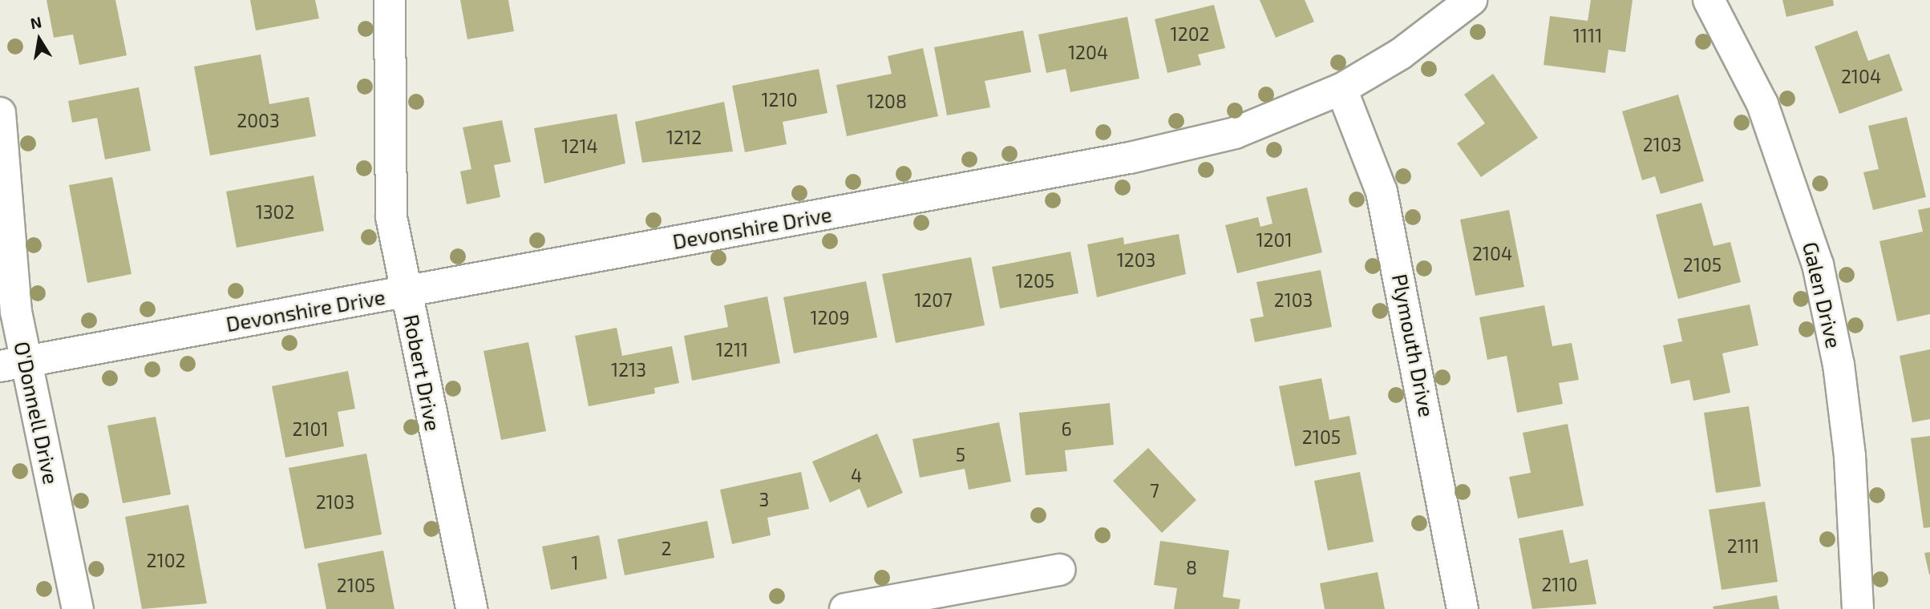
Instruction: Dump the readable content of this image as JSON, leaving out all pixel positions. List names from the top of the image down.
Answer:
{
  "streets": {
    "street": [
      "Devonshire Drive",
      "Galen Drive",
      "Plymouth Drive",
      "Robert Drive",
      "O'Donnell Drive"
    ]
  },
  "crossings": [
    ["Devonshire Drive", "Plymouth Drive"],
    ["Devonshire Drive", "Robert Drive"],
    ["Devonshire Drive", "O'Donnell Drive"]
  ],
  "house_numbers": [
    "1202",
    "1111",
    "1204",
    "2104",
    "1210",
    "1208",
    "2003",
    "1212",
    "2103",
    "1214",
    "1302",
    "1201",
    "2104",
    "1203",
    "2105",
    "1205",
    "1207",
    "2103",
    "1209",
    "1211",
    "1213",
    "2101",
    "6",
    "2105",
    "5",
    "4",
    "7",
    "3",
    "2103",
    "2111",
    "2",
    "2102",
    "1",
    "8",
    "2110",
    "2105"
  ],
  "north": "top"
}
